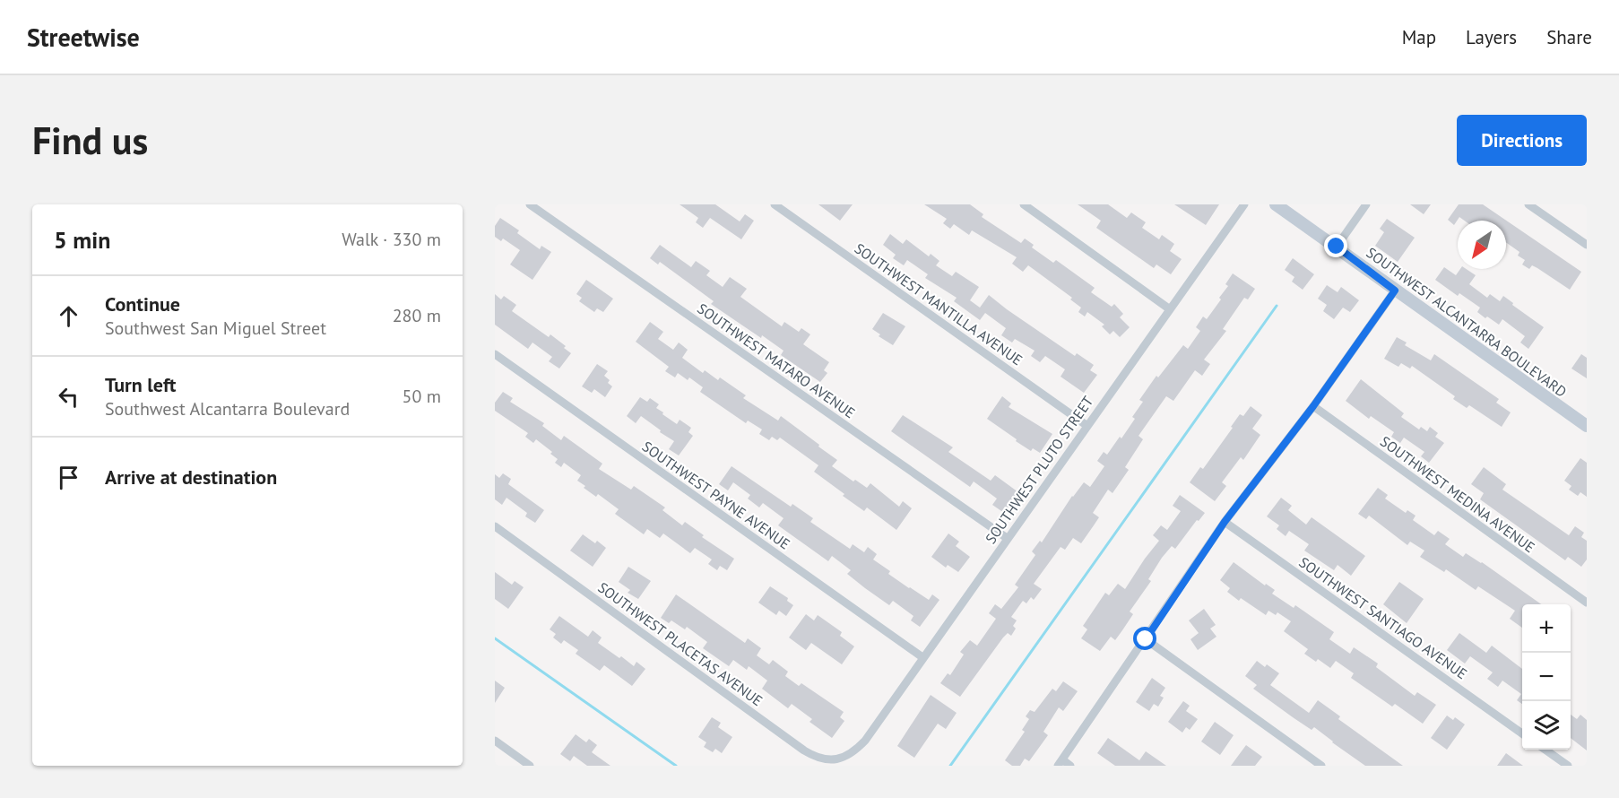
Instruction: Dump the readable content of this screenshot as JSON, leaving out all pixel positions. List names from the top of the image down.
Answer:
{
  "streets": {
    "street": [
      "SOUTHWEST MANTILLA AVENUE",
      "SOUTHWEST ALCANTARRA BOULEVARD",
      "SOUTHWEST MATARO AVENUE",
      "SOUTHWEST PLUTO STREET",
      "SOUTHWEST MEDINA AVENUE",
      "SOUTHWEST PAYNE AVENUE",
      "SOUTHWEST SANTIAGO AVENUE",
      "SOUTHWEST PLACETAS AVENUE"
    ]
  },
  "crossings": [
    ["SOUTHWEST MANTILLA AVENUE", "SOUTHWEST PLUTO STREET"],
    ["SOUTHWEST MATARO AVENUE", "SOUTHWEST PLUTO STREET"],
    ["SOUTHWEST PLUTO STREET", "SOUTHWEST PAYNE AVENUE"],
    ["SOUTHWEST PLUTO STREET", "SOUTHWEST PLACETAS AVENUE"]
  ],
  "north": "bottom left",
  "page": {
    "header": "Streetwise",
    "nav": ["Map", "Layers", "Share"],
    "buttons": "Directions",
    "title": "Find us",
    "heading": ["5 min", "Walk · 330 m"],
    "list": [
      ["Continue", "Southwest San Miguel Street", "280 m"],
      ["Turn left", "Southwest Alcantarra Boulevard", "50 m"],
      "Arrive at destination"
    ],
    "map_buttons": ["+", "−"]
  }
}
